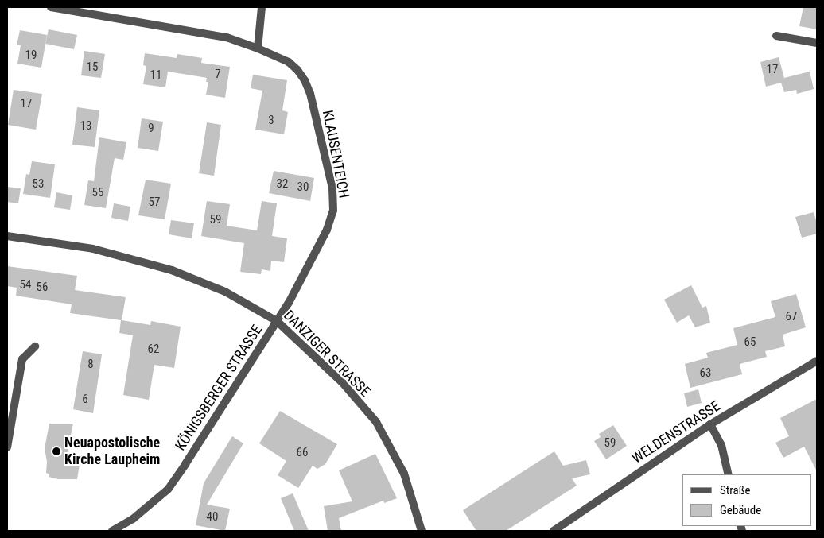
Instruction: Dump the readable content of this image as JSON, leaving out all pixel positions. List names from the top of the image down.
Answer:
{
  "streets": {
    "street": [
      "KLAUSENTEICH",
      "DANZIGER STRASSE",
      "KÖNIGSBERGER STRASSE",
      "WELDENSTRASSE"
    ]
  },
  "crossings": [
    ["KLAUSENTEICH", "DANZIGER STRASSE"],
    ["KLAUSENTEICH", "KÖNIGSBERGER STRASSE"],
    ["DANZIGER STRASSE", "KÖNIGSBERGER STRASSE"]
  ],
  "places": ["Neuapostolische Kirche Laupheim"],
  "house_numbers": [
    "19",
    "15",
    "17",
    "7",
    "11",
    "17",
    "3",
    "13",
    "9",
    "53",
    "32",
    "30",
    "55",
    "57",
    "59",
    "54",
    "56",
    "67",
    "65",
    "62",
    "8",
    "63",
    "6",
    "59",
    "66",
    "40"
  ],
  "legend": ["Straße", "Gebäude"]
}
